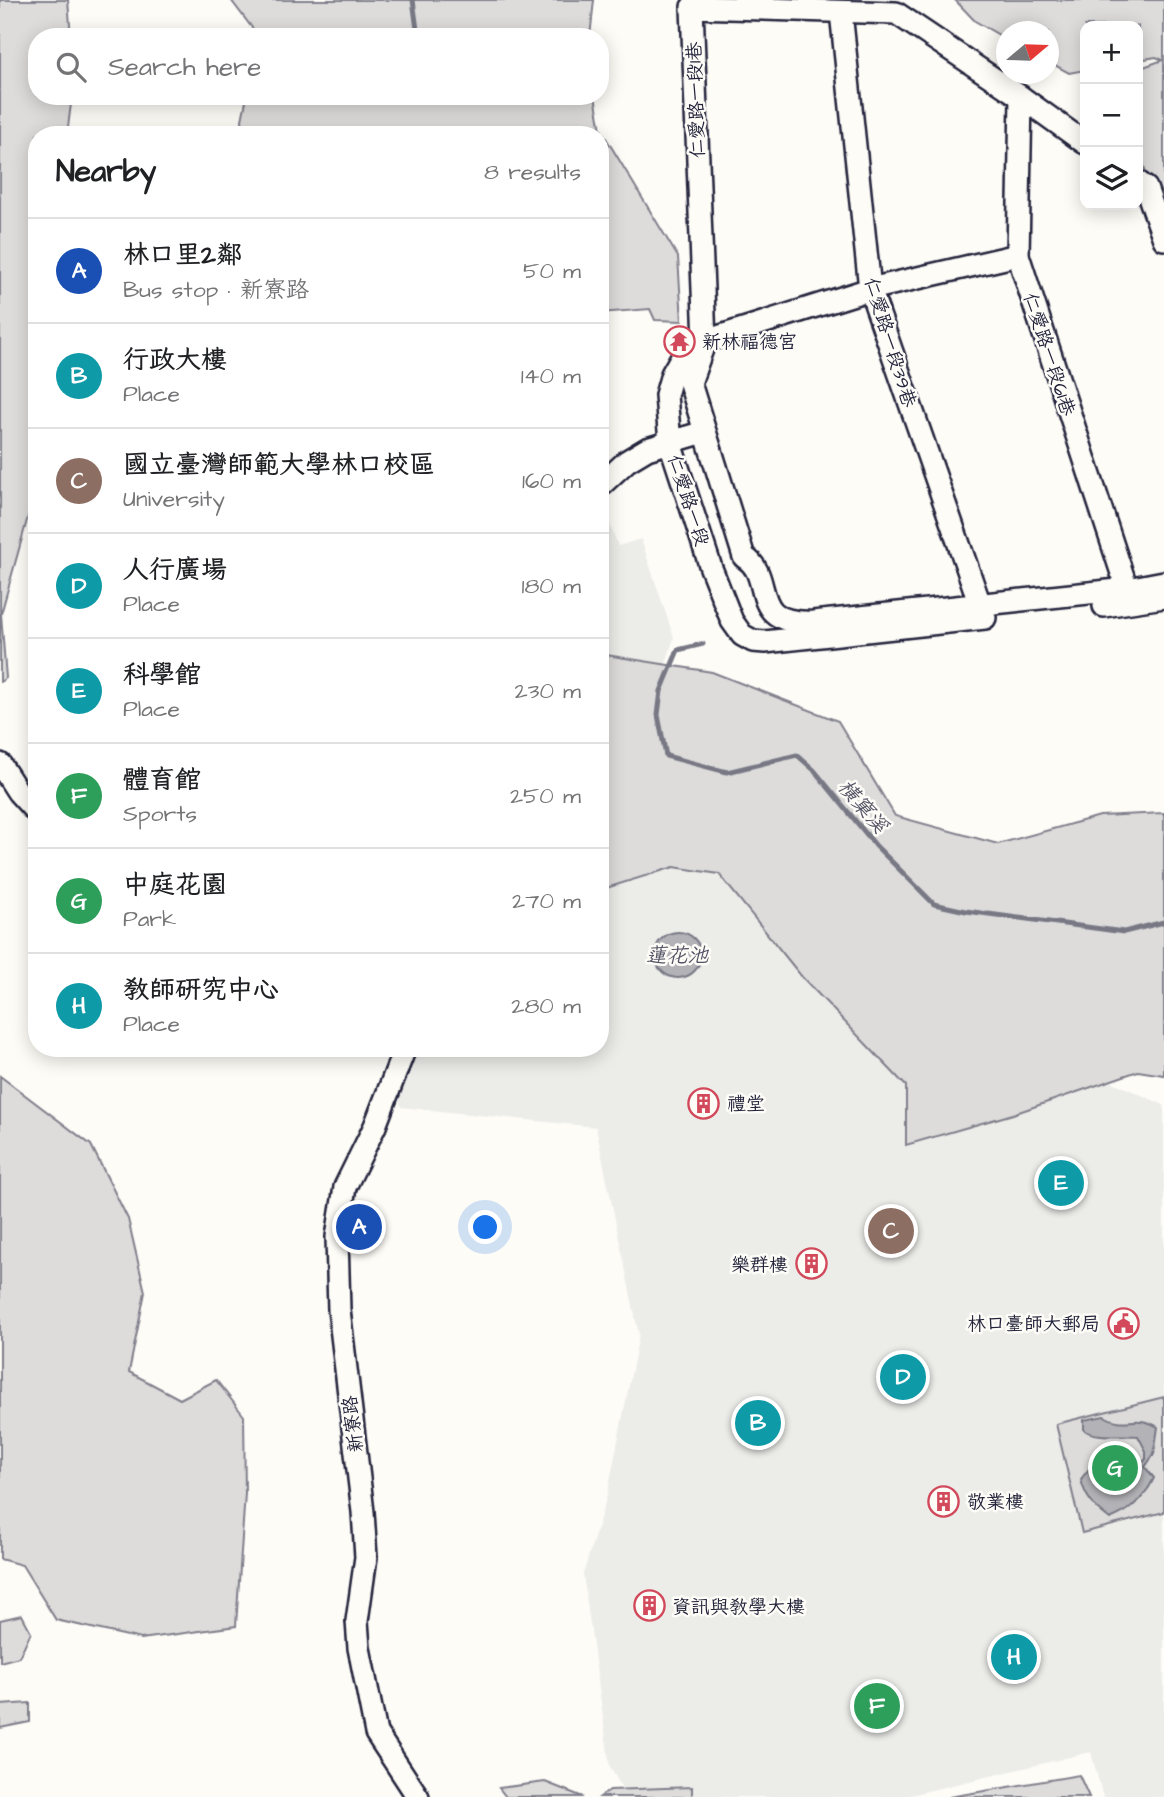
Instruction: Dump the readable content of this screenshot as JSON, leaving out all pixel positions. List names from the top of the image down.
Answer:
{
  "streets": {
    "street": [
      "仁愛路一段1巷",
      "仁愛路一段39巷",
      "仁愛路一段61巷",
      "仁愛路一段",
      "新寮路"
    ]
  },
  "crossings": [
    ["仁愛路一段1巷", "仁愛路一段39巷"],
    ["仁愛路一段1巷", "仁愛路一段"],
    ["仁愛路一段39巷", "仁愛路一段"],
    ["仁愛路一段61巷", "仁愛路一段"]
  ],
  "water": ["橫窠溪", "蓮花池"],
  "places": {
    "temple": ["新林福德宮"],
    "building": [
      "禮堂",
      "樂群樓",
      "敬業樓",
      "資訊與教學大樓"
    ],
    "public building": ["林口臺師大郵局"]
  },
  "north": "right",
  "page": {
    "map_buttons": ["+", "−"],
    "search": "Search here",
    "heading": ["Nearby", "8 results"],
    "list": [
      {
        "mark": "A",
        "name": "林口里2鄰",
        "note": "Bus stop · 新寮路",
        "value": "50 m"
      },
      {
        "mark": "B",
        "name": "行政大樓",
        "note": "Place",
        "value": "140 m"
      },
      {
        "mark": "C",
        "name": "國立臺灣師範大學林口校區",
        "note": "University",
        "value": "160 m"
      },
      {
        "mark": "D",
        "name": "人行廣場",
        "note": "Place",
        "value": "180 m"
      },
      {
        "mark": "E",
        "name": "科學館",
        "note": "Place",
        "value": "230 m"
      },
      {
        "mark": "F",
        "name": "體育館",
        "note": "Sports",
        "value": "250 m"
      },
      {
        "mark": "G",
        "name": "中庭花園",
        "note": "Park",
        "value": "270 m"
      },
      {
        "mark": "H",
        "name": "教師研究中心",
        "note": "Place",
        "value": "280 m"
      }
    ],
    "pins": [
      "E",
      "A",
      "C",
      "D",
      "B",
      "G",
      "H",
      "F"
    ]
  }
}
